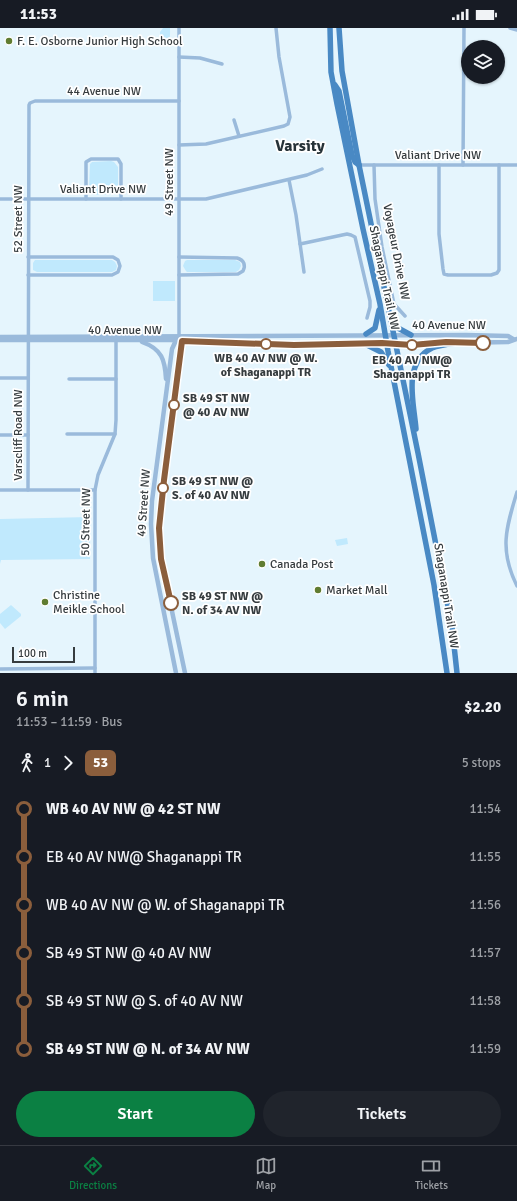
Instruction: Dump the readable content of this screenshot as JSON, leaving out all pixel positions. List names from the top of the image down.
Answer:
{
  "streets": {
    "main road": ["Shaganappi Trail NW"],
    "street": [
      "44 Avenue NW",
      "Valiant Drive NW",
      "49 Street NW",
      "52 Street NW",
      "Voyageur Drive NW",
      "40 Avenue NW",
      "Varscliff Road NW",
      "50 Street NW"
    ]
  },
  "crossings": [
    ["44 Avenue NW", "49 Street NW"],
    ["44 Avenue NW", "52 Street NW"],
    ["Valiant Drive NW", "49 Street NW"],
    ["Valiant Drive NW", "52 Street NW"],
    ["Valiant Drive NW", "Voyageur Drive NW"],
    ["Valiant Drive NW", "Shaganappi Trail NW"],
    ["49 Street NW", "40 Avenue NW"],
    ["52 Street NW", "40 Avenue NW"],
    ["52 Street NW", "Varscliff Road NW"],
    ["Shaganappi Trail NW", "40 Avenue NW"],
    ["40 Avenue NW", "Varscliff Road NW"],
    ["40 Avenue NW", "50 Street NW"],
    ["Varscliff Road NW", "50 Street NW"]
  ],
  "districts": ["Varsity"],
  "places": [
    "F. E. Osborne Junior High School",
    "WB 40 AV NW @ W. of Shaganappi TR",
    "EB 40 AV NW@ Shaganappi TR",
    "SB 49 ST NW @ 40 AV NW",
    "SB 49 ST NW @ S. of 40 AV NW",
    "Canada Post",
    "Market Mall",
    "Christine Meikle School",
    "SB 49 ST NW @ N. of 34 AV NW"
  ],
  "lines": ["bus line 53"],
  "scale_bar": "100 m",
  "page": {
    "status": "11:53",
    "scale": "100 m",
    "heading": ["6 min", "11:53 – 11:59 · Bus", "$2.20"],
    "legs": ["1", "53", "5 stops"],
    "list": [
      {
        "name": "WB 40 AV NW @ 42 ST NW",
        "value": "11:54"
      },
      {
        "name": "EB 40 AV NW@ Shaganappi TR",
        "value": "11:55"
      },
      {
        "name": "WB 40 AV NW @ W. of Shaganappi TR",
        "value": "11:56"
      },
      {
        "name": "SB 49 ST NW @ 40 AV NW",
        "value": "11:57"
      },
      {
        "name": "SB 49 ST NW @ S. of 40 AV NW",
        "value": "11:58"
      },
      {
        "name": "SB 49 ST NW @ N. of 34 AV NW",
        "value": "11:59"
      }
    ],
    "buttons": ["Start", "Tickets"],
    "tabs": ["Directions", "Map", "Tickets"]
  }
}
